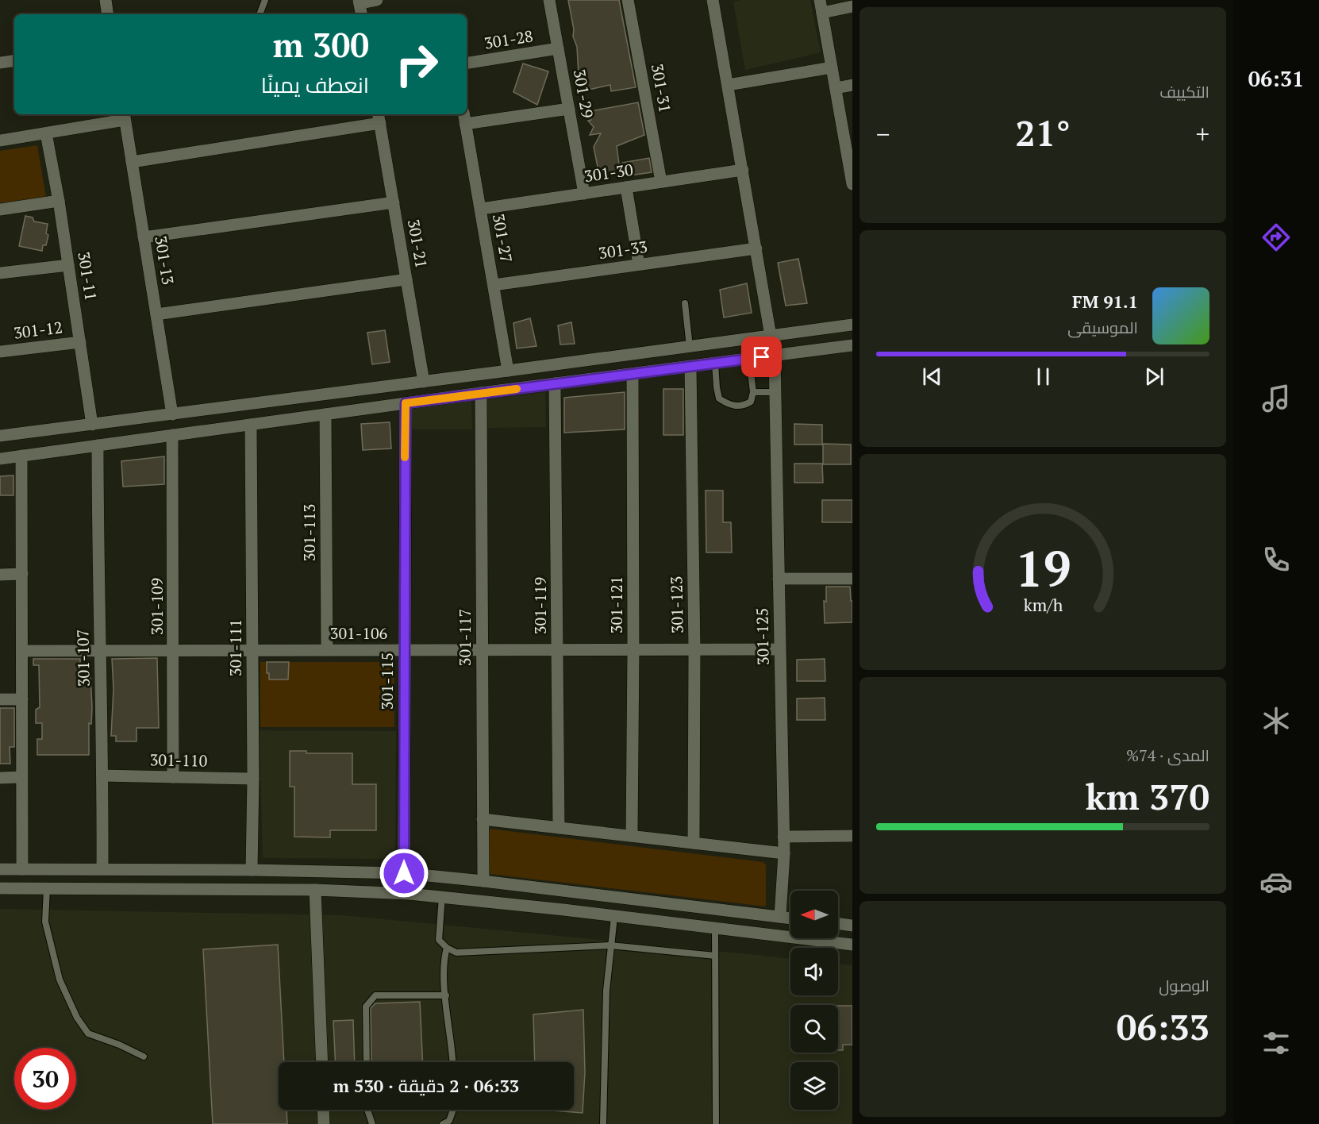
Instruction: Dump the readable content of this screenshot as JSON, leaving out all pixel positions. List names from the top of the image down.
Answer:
{
  "streets": {
    "street": [
      "301-28",
      "301-31",
      "301-29",
      "301-30",
      "301-27",
      "301-21",
      "301-33",
      "301-13",
      "301-11",
      "301-12",
      "301-113",
      "301-121",
      "301-123",
      "301-119",
      "301-109",
      "301-106",
      "301-125",
      "301-117",
      "301-111",
      "301-107",
      "301-115",
      "301-110"
    ]
  },
  "crossings": [
    ["301-28", "301-29"],
    ["301-31", "301-30"],
    ["301-29", "301-30"],
    ["301-30", "301-27"],
    ["301-27", "301-33"],
    ["301-11", "301-12"],
    ["301-113", "301-106"],
    ["301-121", "301-106"],
    ["301-123", "301-106"],
    ["301-119", "301-106"],
    ["301-109", "301-106"],
    ["301-109", "301-110"],
    ["301-106", "301-125"],
    ["301-106", "301-117"],
    ["301-106", "301-111"],
    ["301-106", "301-107"],
    ["301-106", "301-115"],
    ["301-111", "301-110"],
    ["301-107", "301-110"]
  ],
  "north": "left",
  "page": {
    "tabs": "06:31",
    "tile": [
      "التكييف",
      ["المدى · 74%", "370 km"],
      ["الوصول", "06:33"]
    ],
    "turn": ["300 m", "انعطف يمينًا"],
    "heat": ["−", "21°", "+"],
    "song": ["91.1 FM", "الموسيقى"],
    "limit": "30",
    "trip": "06:33 · 2 دقيقة · 530 m",
    "gauge": ["19", "km/h"]
  }
}
